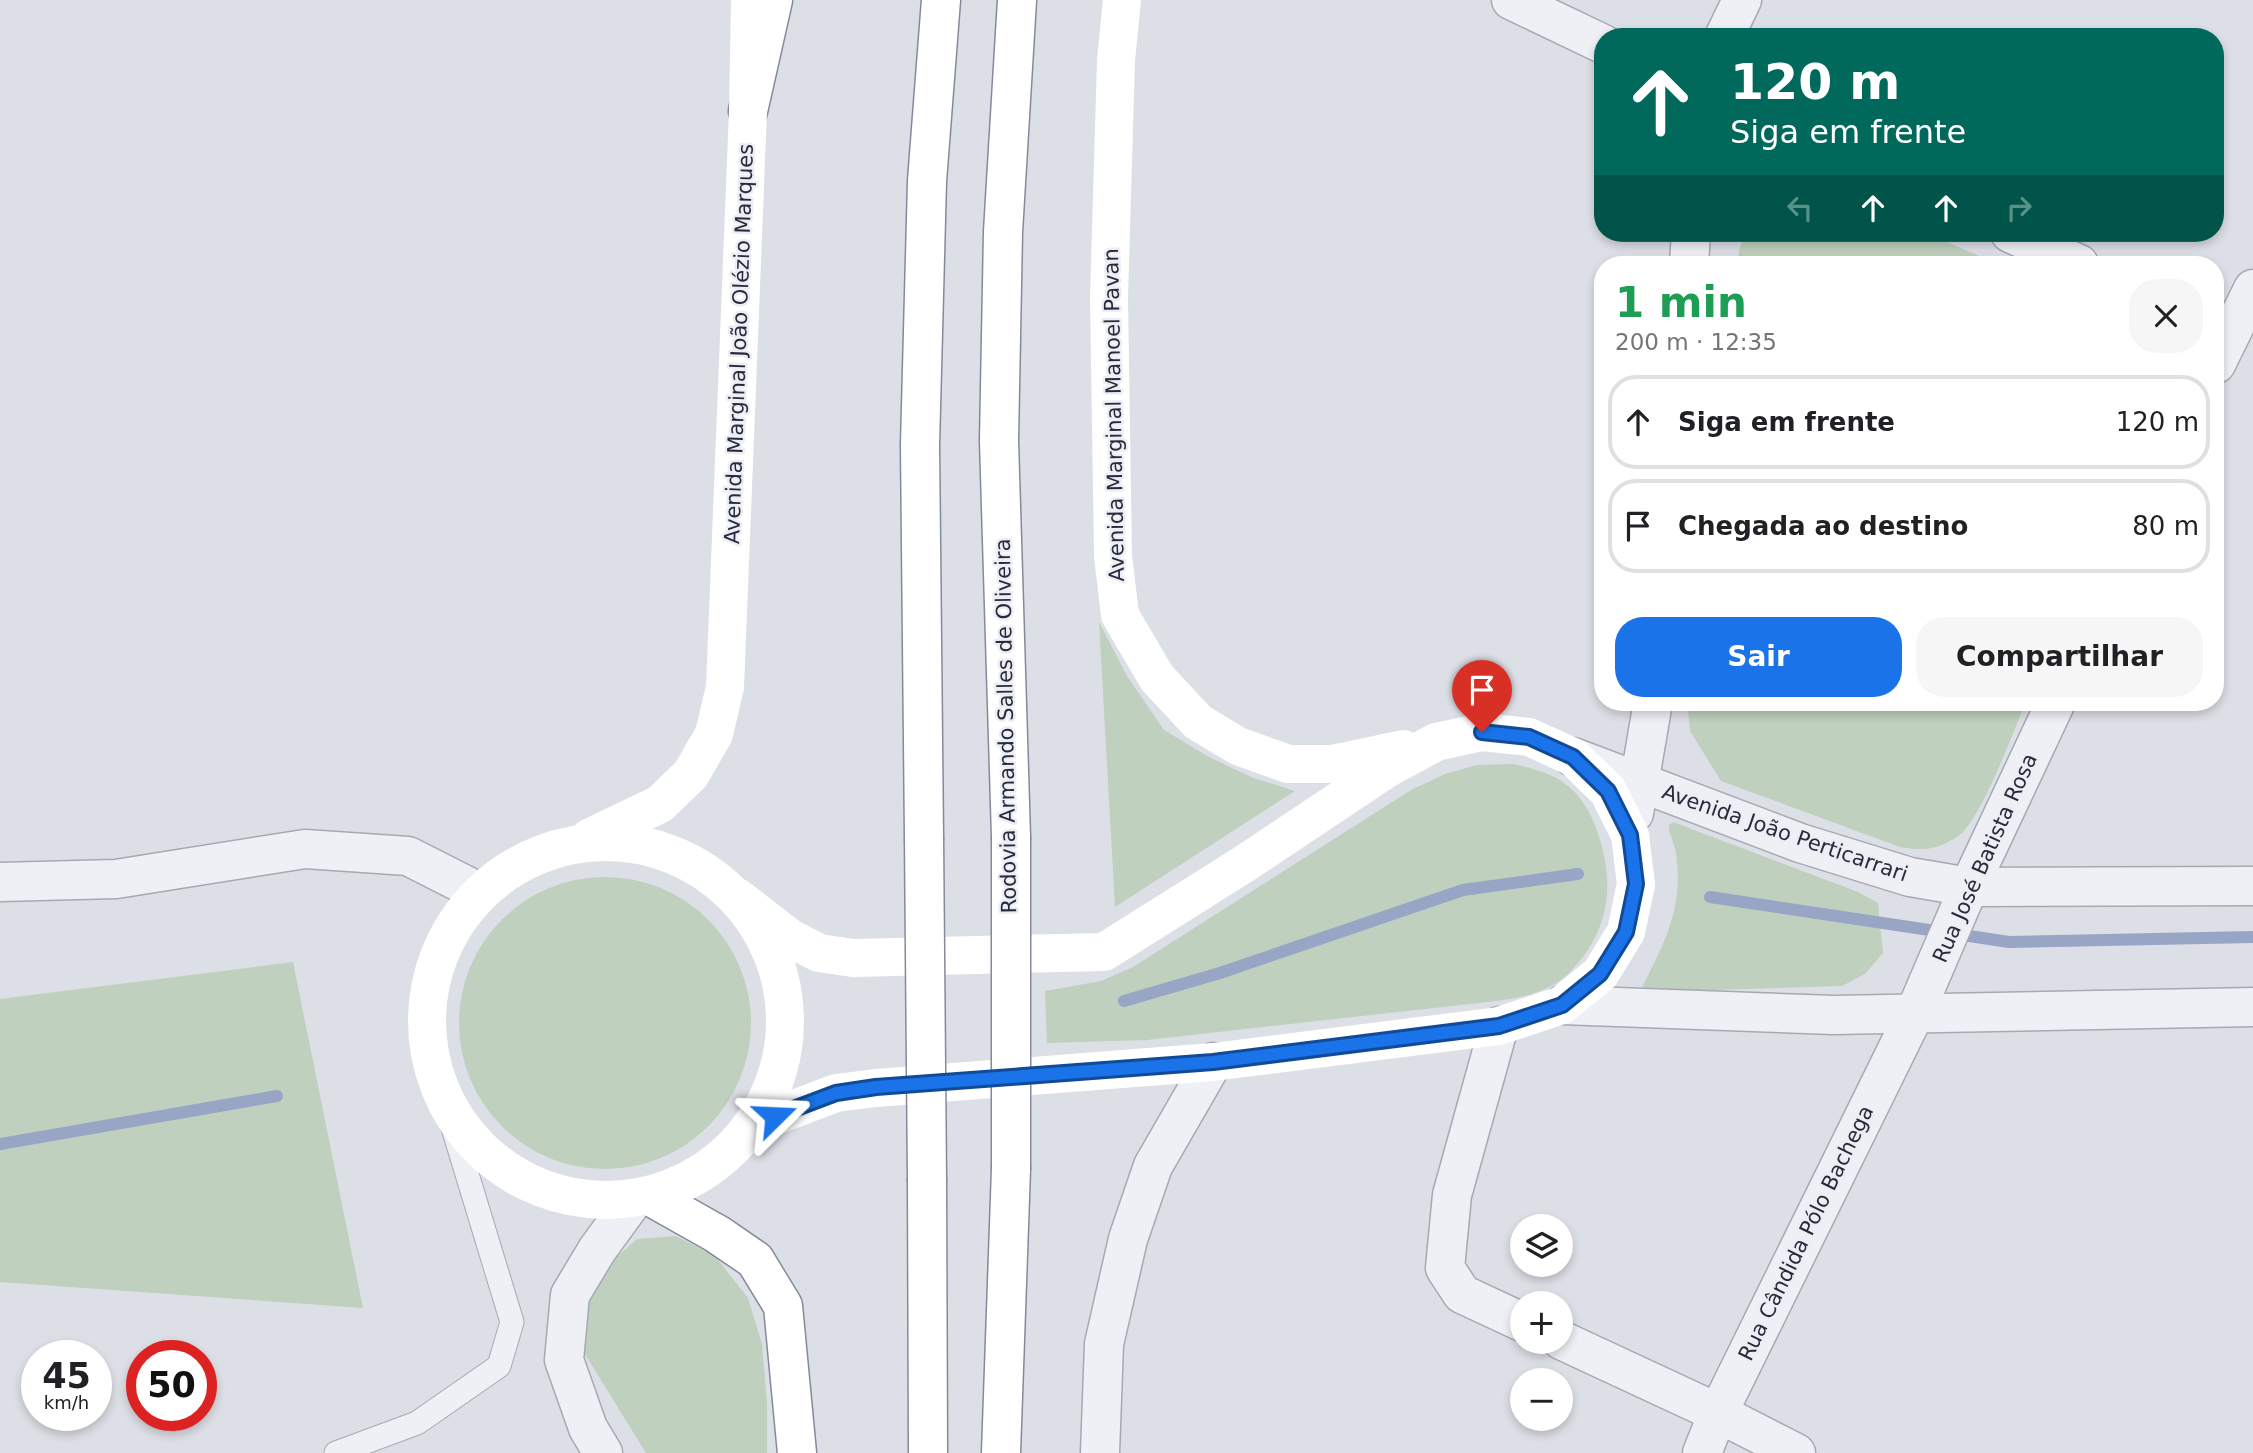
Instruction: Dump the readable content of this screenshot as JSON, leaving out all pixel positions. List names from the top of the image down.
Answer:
{
  "streets": {
    "main road": ["Avenida Marginal João Olézio Marques", "Avenida Marginal Manoel Pavan", "Rodovia Armando Salles de Oliveira"],
    "street": ["Avenida João Perticarrari", "Rua José Batista Rosa", "Rua Cândida Pólo Bachega"]
  },
  "crossings": [
    ["Avenida Marginal Manoel Pavan", "Avenida João Perticarrari"],
    ["Avenida João Perticarrari", "Rua José Batista Rosa"],
    ["Rua José Batista Rosa", "Rua Cândida Pólo Bachega"]
  ],
  "page": {
    "turn": ["120 m", "Siga em frente"],
    "heading": ["1 min", "200 m · 12:35"],
    "list": [
      {
        "name": "Siga em frente",
        "value": "120 m"
      },
      {
        "name": "Chegada ao destino",
        "value": "80 m"
      }
    ],
    "buttons": ["Sair", "Compartilhar"],
    "map_buttons": ["+", "−"],
    "speed": "45 km/h",
    "limit": "50"
  }
}
